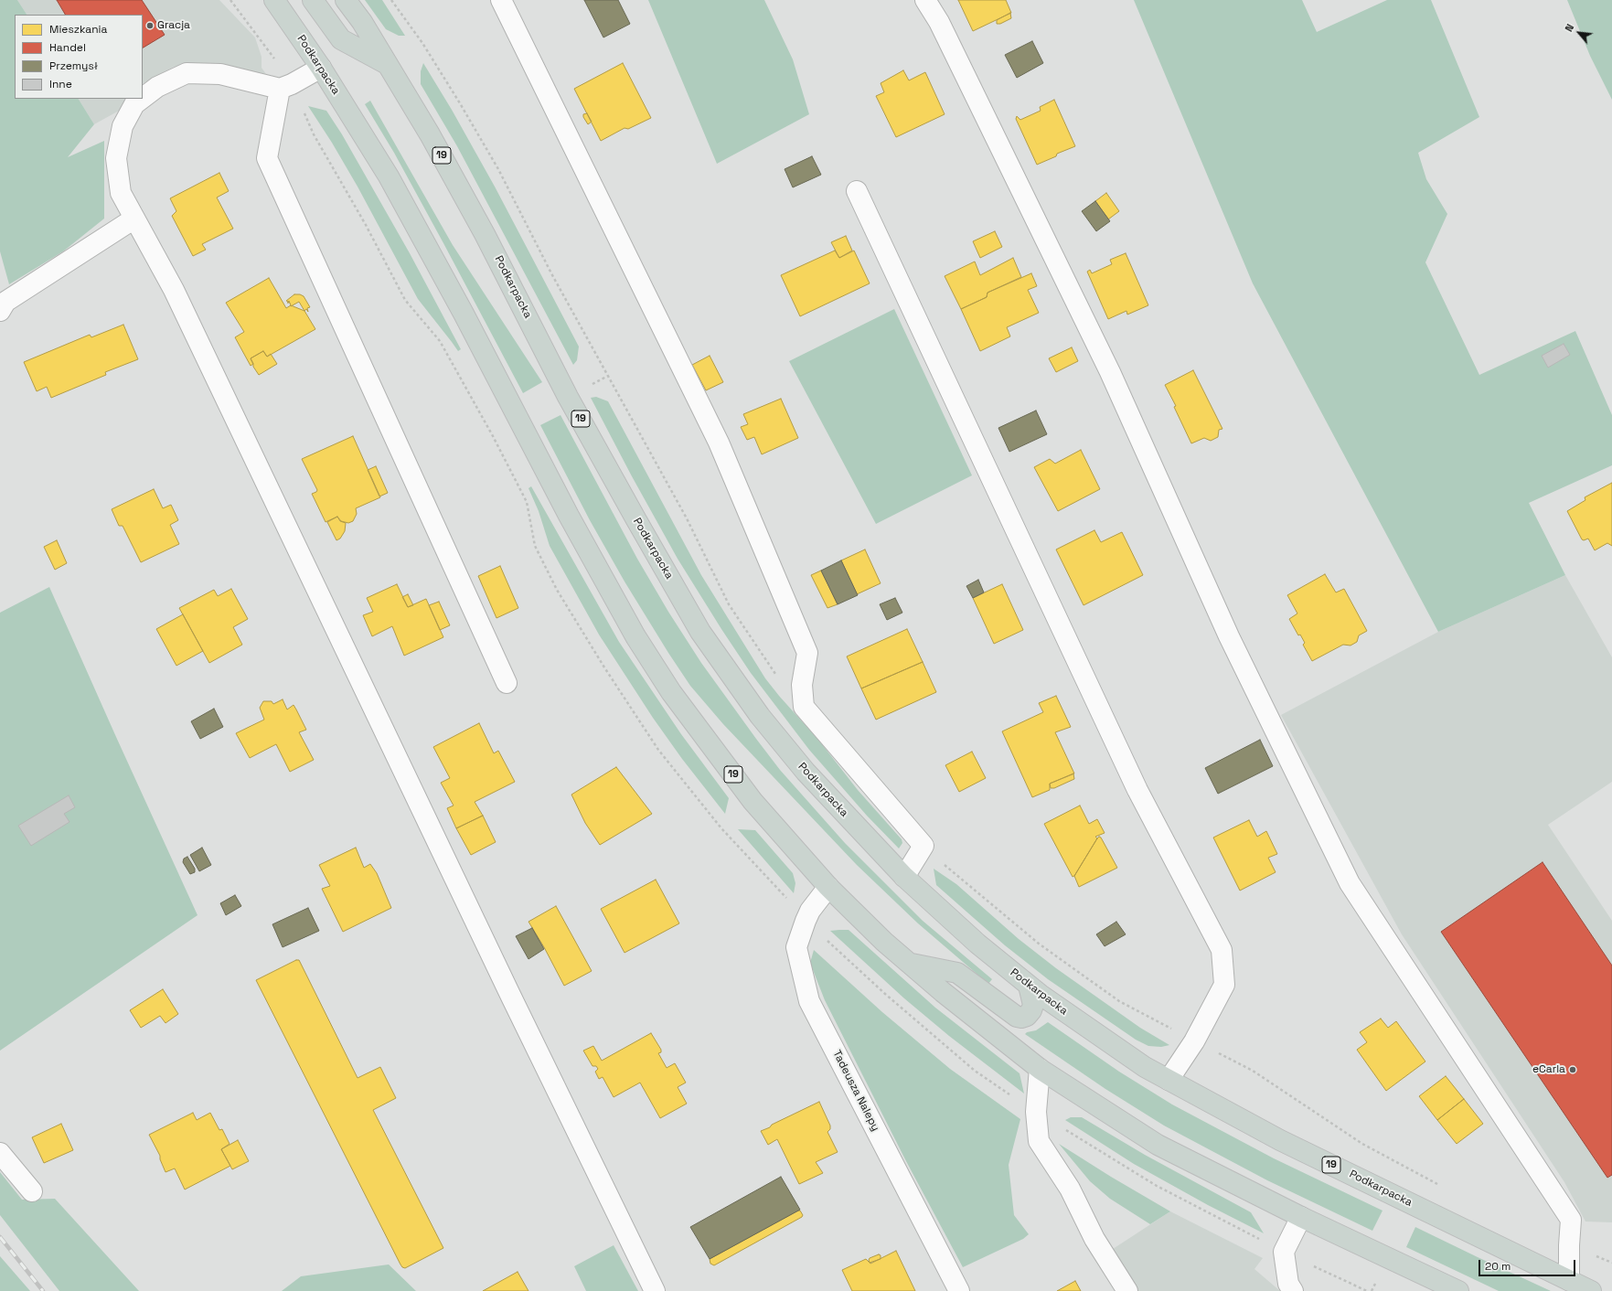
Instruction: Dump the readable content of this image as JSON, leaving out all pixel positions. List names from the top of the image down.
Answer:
{
  "streets": {
    "highway": ["Podkarpacka", "19"],
    "street": ["Tadeusza Nalepy"]
  },
  "crossings": [
    ["Podkarpacka", "Tadeusza Nalepy"]
  ],
  "places": ["Gracja", "eCarla"],
  "legend": [
    "Mieszkania",
    "Handel",
    "Przemysł",
    "Inne"
  ],
  "scale_bar": "20 m",
  "north": "top left"
}
